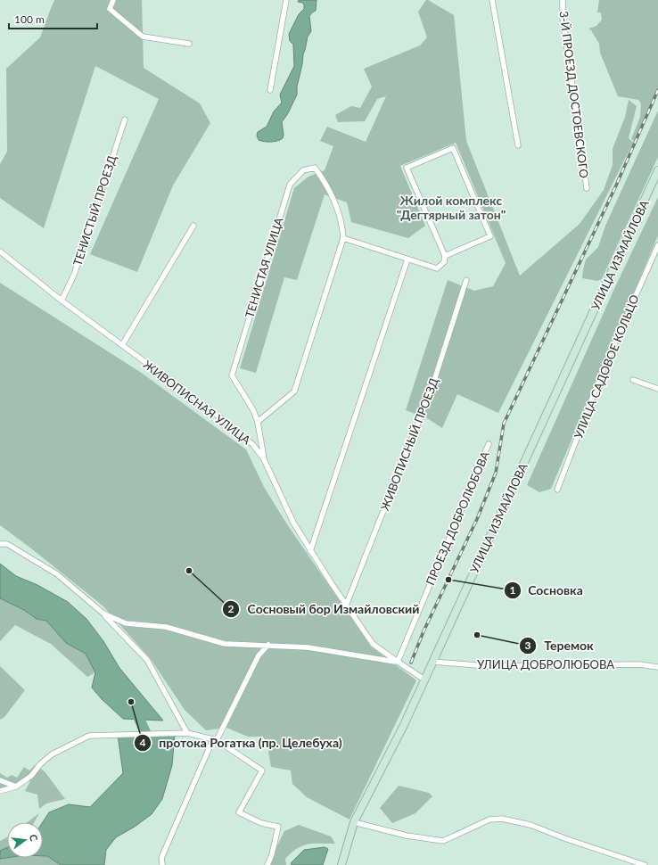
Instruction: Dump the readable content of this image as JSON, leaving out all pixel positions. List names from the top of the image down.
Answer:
{
  "streets": {
    "main road": ["УЛИЦА ИЗМАЙЛОВА"],
    "street": [
      "3-Й ПРОЕЗД ДОСТОЕВСКОГО",
      "ТЕНИСТЫЙ ПРОЕЗД",
      "ТЕНИСТАЯ УЛИЦА",
      "УЛИЦА САДОВОЕ КОЛЬЦО",
      "ЖИВОПИСНАЯ УЛИЦА",
      "ЖИВОПИСНЫЙ ПРОЕЗД",
      "ПРОЕЗД ДОБРОЛЮБОВА",
      "УЛИЦА ДОБРОЛЮБОВА"
    ]
  },
  "crossings": [
    ["ТЕНИСТЫЙ ПРОЕЗД", "ЖИВОПИСНАЯ УЛИЦА"],
    ["УЛИЦА ИЗМАЙЛОВА", "УЛИЦА ДОБРОЛЮБОВА"],
    ["ТЕНИСТАЯ УЛИЦА", "ЖИВОПИСНАЯ УЛИЦА"],
    ["ЖИВОПИСНАЯ УЛИЦА", "ЖИВОПИСНЫЙ ПРОЕЗД"],
    ["ЖИВОПИСНАЯ УЛИЦА", "ПРОЕЗД ДОБРОЛЮБОВА"]
  ],
  "districts": ["Жилой комплекс \"Дегтярный затон\""],
  "places": [
    "Сосновый бор Измайловский",
    "Сосновка",
    "Теремок",
    "протока Рогатка (пр. Целебуха)"
  ],
  "scale_bar": "100 m",
  "north": "right"
}
